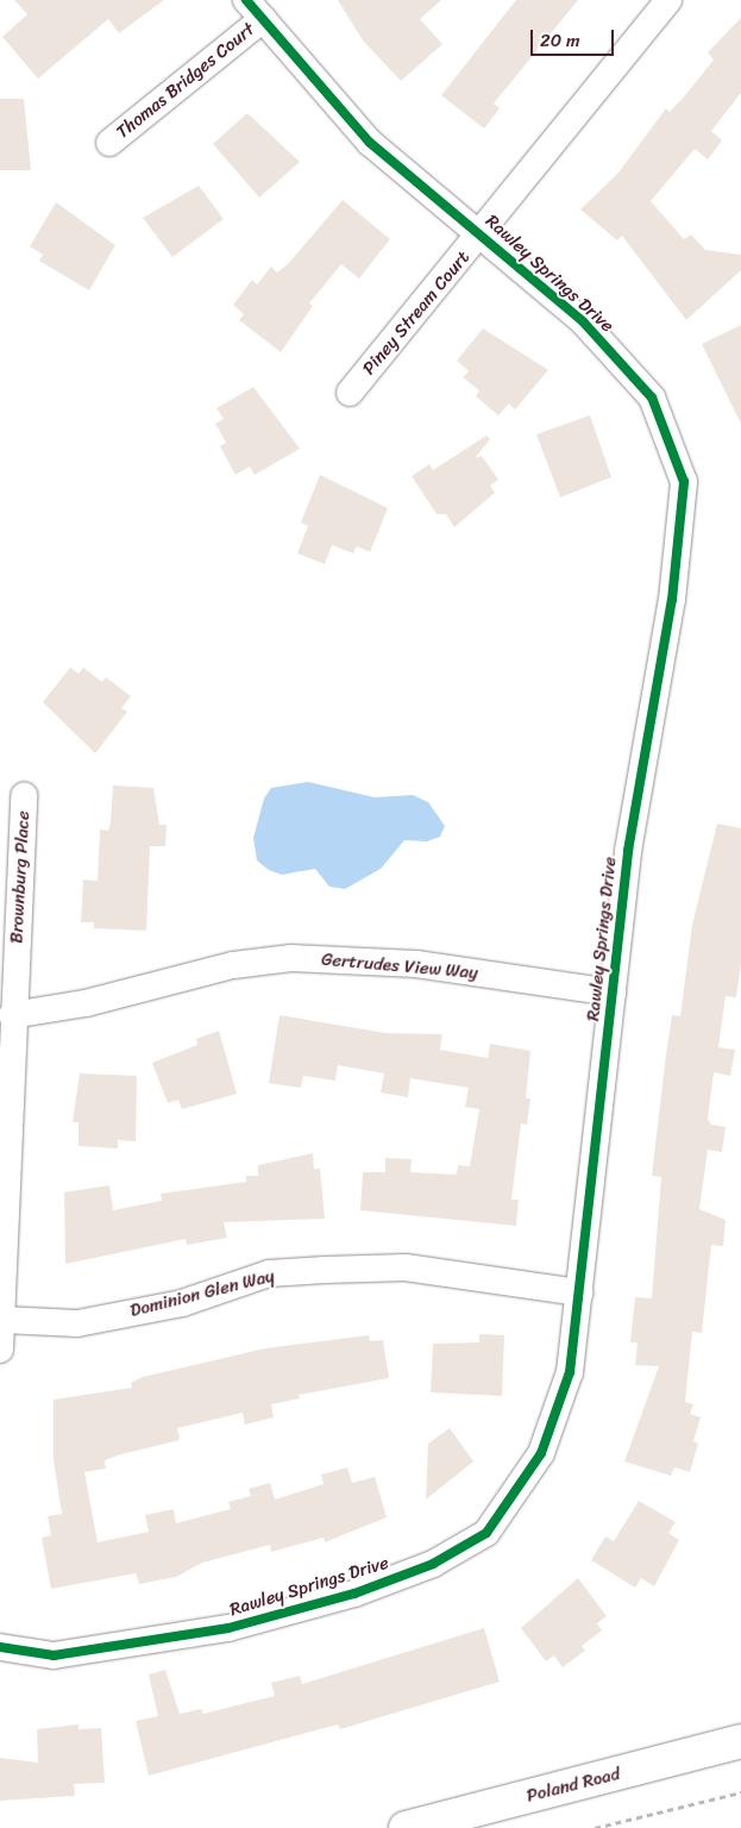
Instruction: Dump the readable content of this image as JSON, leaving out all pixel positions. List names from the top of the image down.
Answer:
{
  "streets": {
    "street": [
      "Thomas Bridges Court",
      "Rawley Springs Drive",
      "Piney Stream Court",
      "Brownburg Place",
      "Gertrudes View Way",
      "Dominion Glen Way",
      "Poland Road"
    ]
  },
  "crossings": [
    ["Thomas Bridges Court", "Rawley Springs Drive"],
    ["Rawley Springs Drive", "Piney Stream Court"],
    ["Rawley Springs Drive", "Gertrudes View Way"],
    ["Rawley Springs Drive", "Dominion Glen Way"],
    ["Brownburg Place", "Gertrudes View Way"],
    ["Brownburg Place", "Dominion Glen Way"]
  ],
  "scale_bar": "20 m"
}
